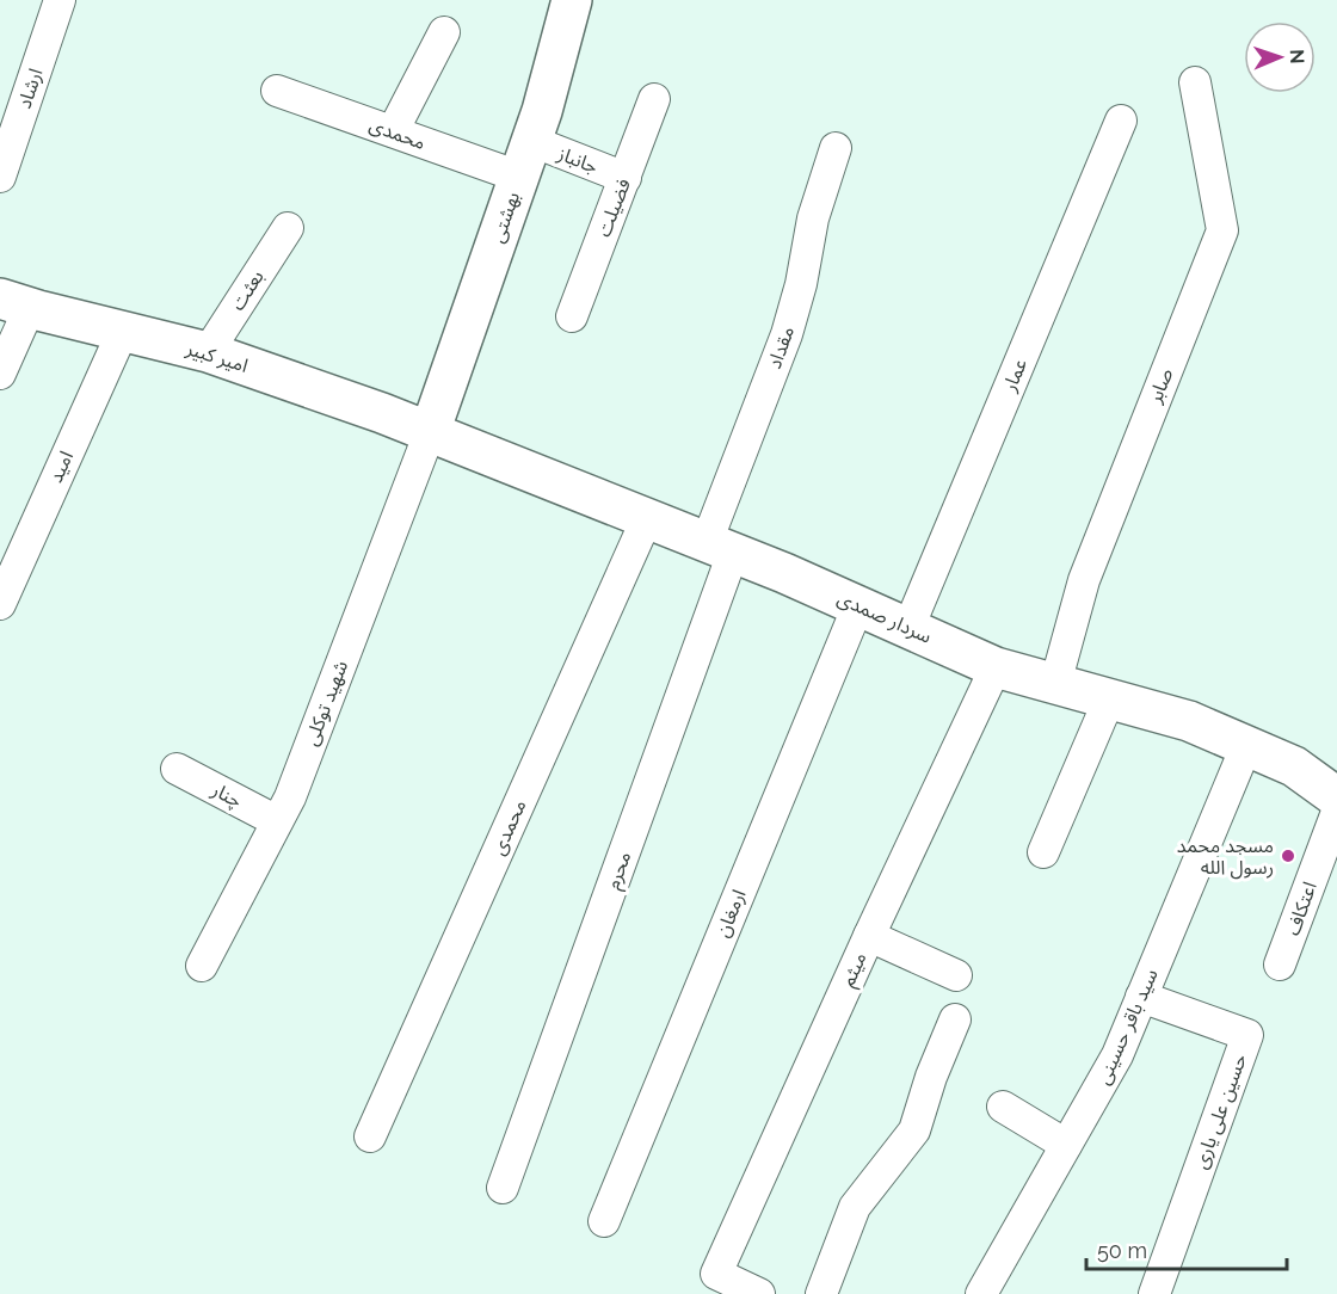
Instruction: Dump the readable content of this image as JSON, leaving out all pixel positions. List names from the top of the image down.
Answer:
{
  "streets": {
    "street": [
      "ارشاد",
      "محمدی",
      "جانباز",
      "فضیلت",
      "بهشتی",
      "بعثت",
      "مقداد",
      "امیر کبیر",
      "عمار",
      "صابر",
      "امید",
      "سردار صمدی",
      "شهید توکلی",
      "چنار",
      "محرم",
      "اعتکاف",
      "ارمغان",
      "میثم",
      "سید باقر حسینی",
      "حسین علی یاری"
    ]
  },
  "crossings": [
    ["محمدی", "جانباز"],
    ["محمدی", "بهشتی"],
    ["محمدی", "سردار صمدی"],
    ["جانباز", "فضیلت"],
    ["جانباز", "بهشتی"],
    ["بهشتی", "امیر کبیر"],
    ["بهشتی", "سردار صمدی"],
    ["بهشتی", "شهید توکلی"],
    ["بعثت", "امیر کبیر"],
    ["مقداد", "سردار صمدی"],
    ["مقداد", "محرم"],
    ["امیر کبیر", "امید"],
    ["امیر کبیر", "سردار صمدی"],
    ["امیر کبیر", "شهید توکلی"],
    ["عمار", "سردار صمدی"],
    ["صابر", "سردار صمدی"],
    ["سردار صمدی", "شهید توکلی"],
    ["سردار صمدی", "محرم"],
    ["سردار صمدی", "اعتکاف"],
    ["سردار صمدی", "ارمغان"],
    ["سردار صمدی", "میثم"],
    ["سردار صمدی", "سید باقر حسینی"],
    ["شهید توکلی", "چنار"],
    ["سید باقر حسینی", "حسین علی یاری"]
  ],
  "places": ["مسجد محمد رسول الله"],
  "scale_bar": "50 m",
  "north": "right"
}
